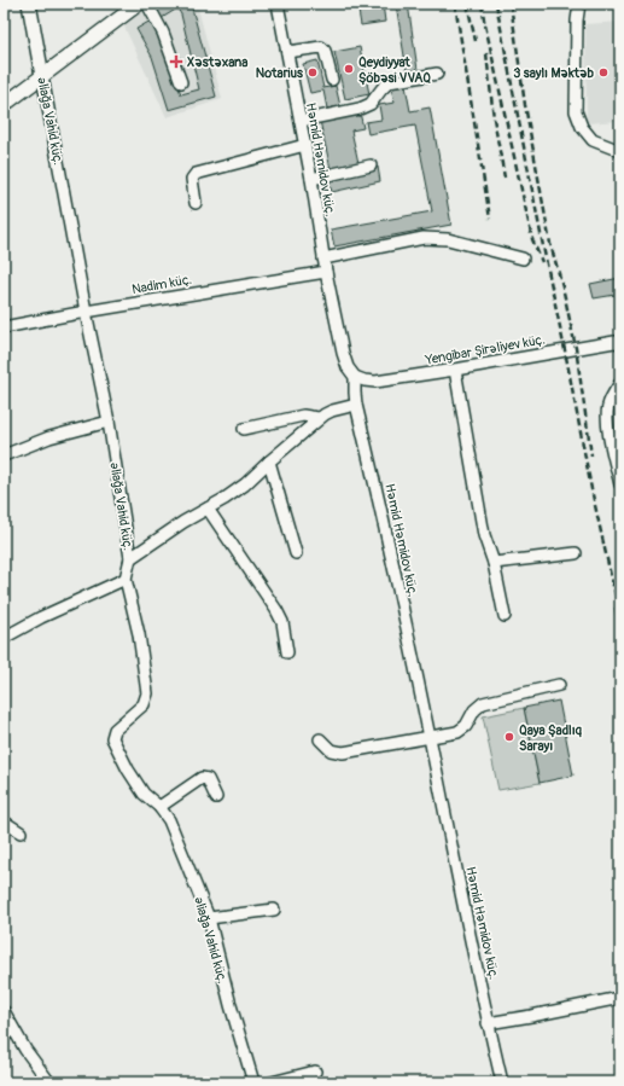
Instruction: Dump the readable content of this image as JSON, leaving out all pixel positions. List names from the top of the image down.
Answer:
{
  "streets": {
    "main road": ["Əliağa Vahid küç."],
    "street": ["Həmid Həmidov küç.", "Nadim küç.", "Yengibar Şirəliyev küç."]
  },
  "crossings": [
    ["Əliağa Vahid küç.", "Nadim küç."],
    ["Həmid Həmidov küç.", "Nadim küç."],
    ["Həmid Həmidov küç.", "Yengibar Şirəliyev küç."]
  ],
  "places": {
    "health": ["Xəstəxana"],
    "other": [
      "Qeydiyyat Şöbəsi VVAQ",
      "Notarius",
      "3 saylı Məktəb",
      "Qaya Şadlıq Sarayı"
    ]
  }
}
